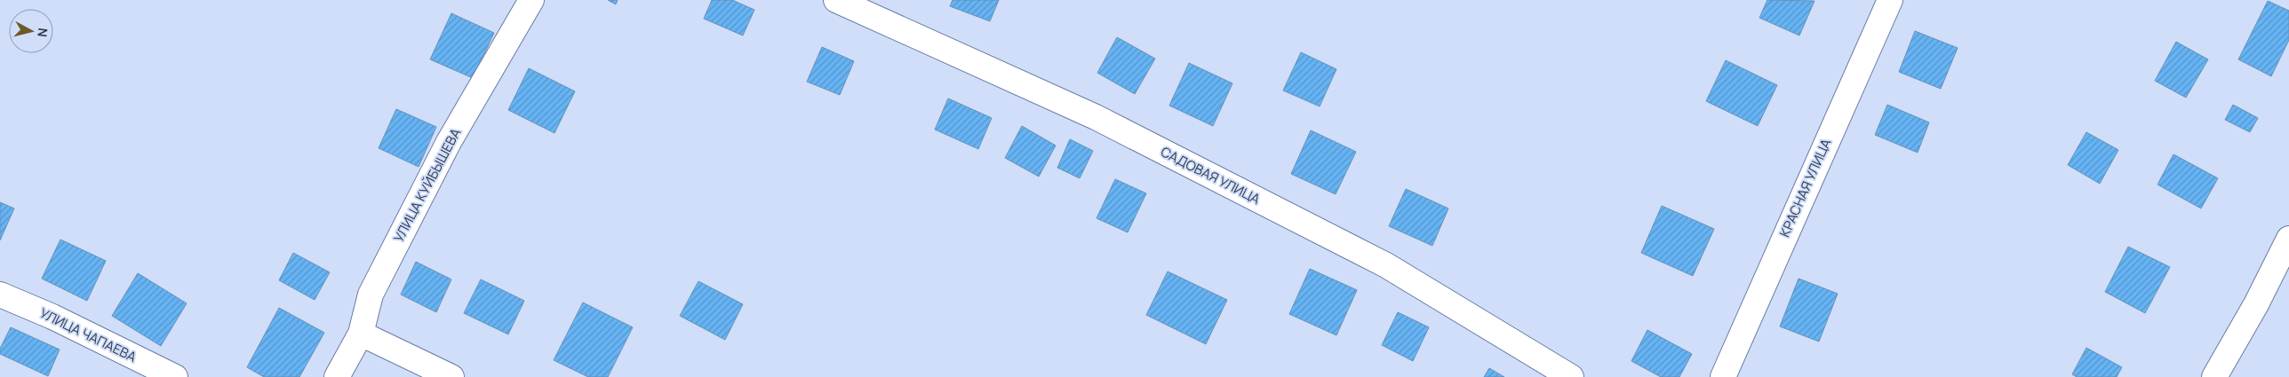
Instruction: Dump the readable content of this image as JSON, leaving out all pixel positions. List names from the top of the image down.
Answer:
{
  "streets": {
    "street": [
      "САДОВАЯ УЛИЦА",
      "УЛИЦА КУЙБЫШЕВА",
      "КРАСНАЯ УЛИЦА",
      "УЛИЦА ЧАПАЕВА"
    ]
  },
  "north": "right"
}
